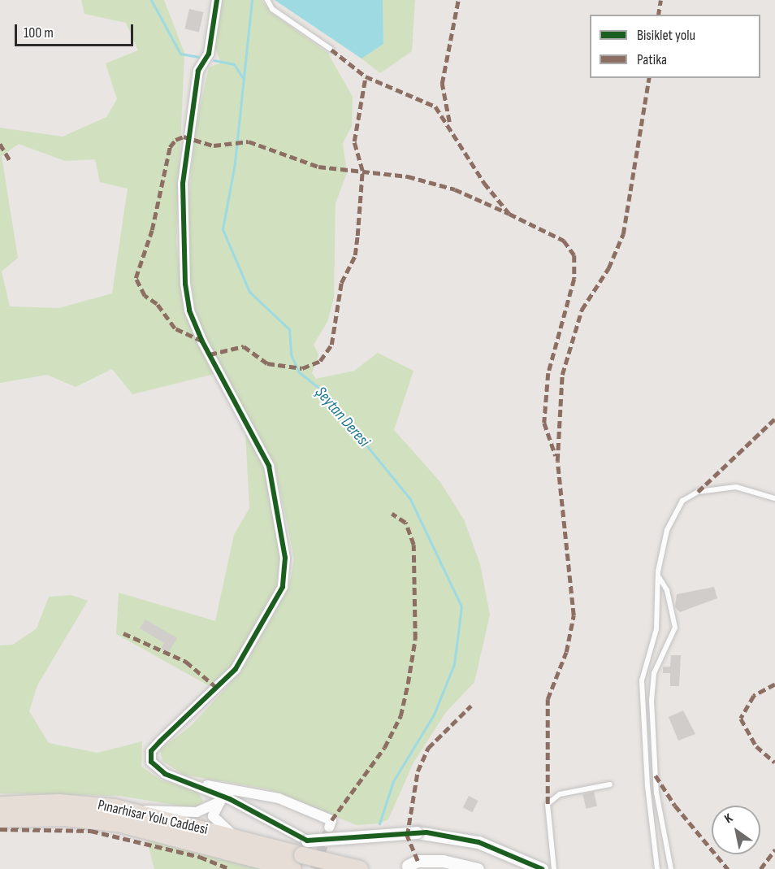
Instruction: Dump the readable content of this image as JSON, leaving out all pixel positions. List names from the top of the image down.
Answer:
{
  "streets": {
    "highway": ["Pınarhisar Yolu Caddesi"]
  },
  "water": ["Şeytan Deresi"],
  "legend": ["Bisiklet yolu", "Patika"],
  "scale_bar": "100 m",
  "north": "top left"
}
